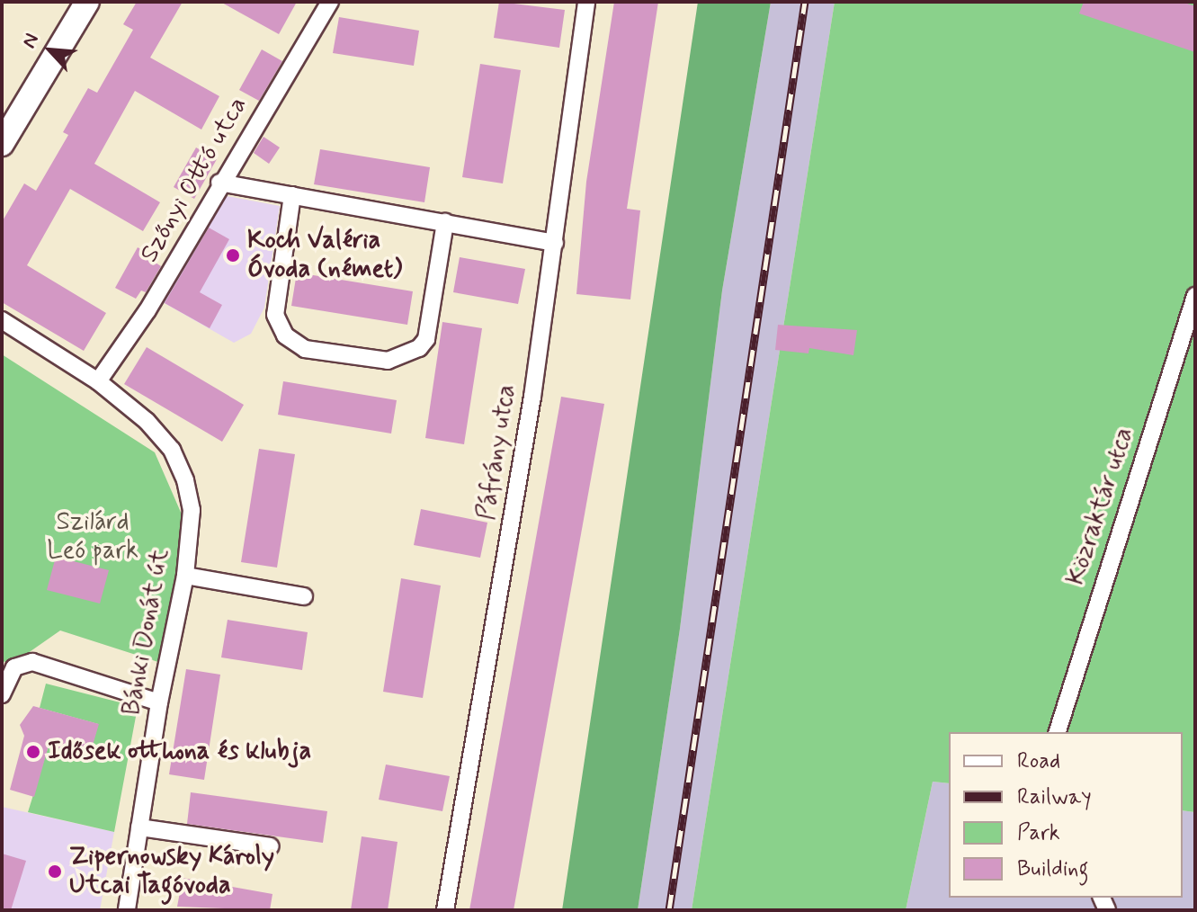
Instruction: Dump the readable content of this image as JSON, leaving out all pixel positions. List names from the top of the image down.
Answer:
{
  "streets": {
    "street": [
      "Szőnyi Ottó utca",
      "Páfrány utca",
      "Közraktár utca",
      "Bánki Donát út"
    ]
  },
  "crossings": [
    ["Szőnyi Ottó utca", "Bánki Donát út"]
  ],
  "parks": ["Szilárd Leó park"],
  "places": ["Koch Valéria Óvoda (német)", "Idősek otthona és klubja", "Zipernowsky Károly Utcai Tagóvoda"],
  "legend": [
    "Road",
    "Railway",
    "Park",
    "Building"
  ],
  "north": "top left"
}
